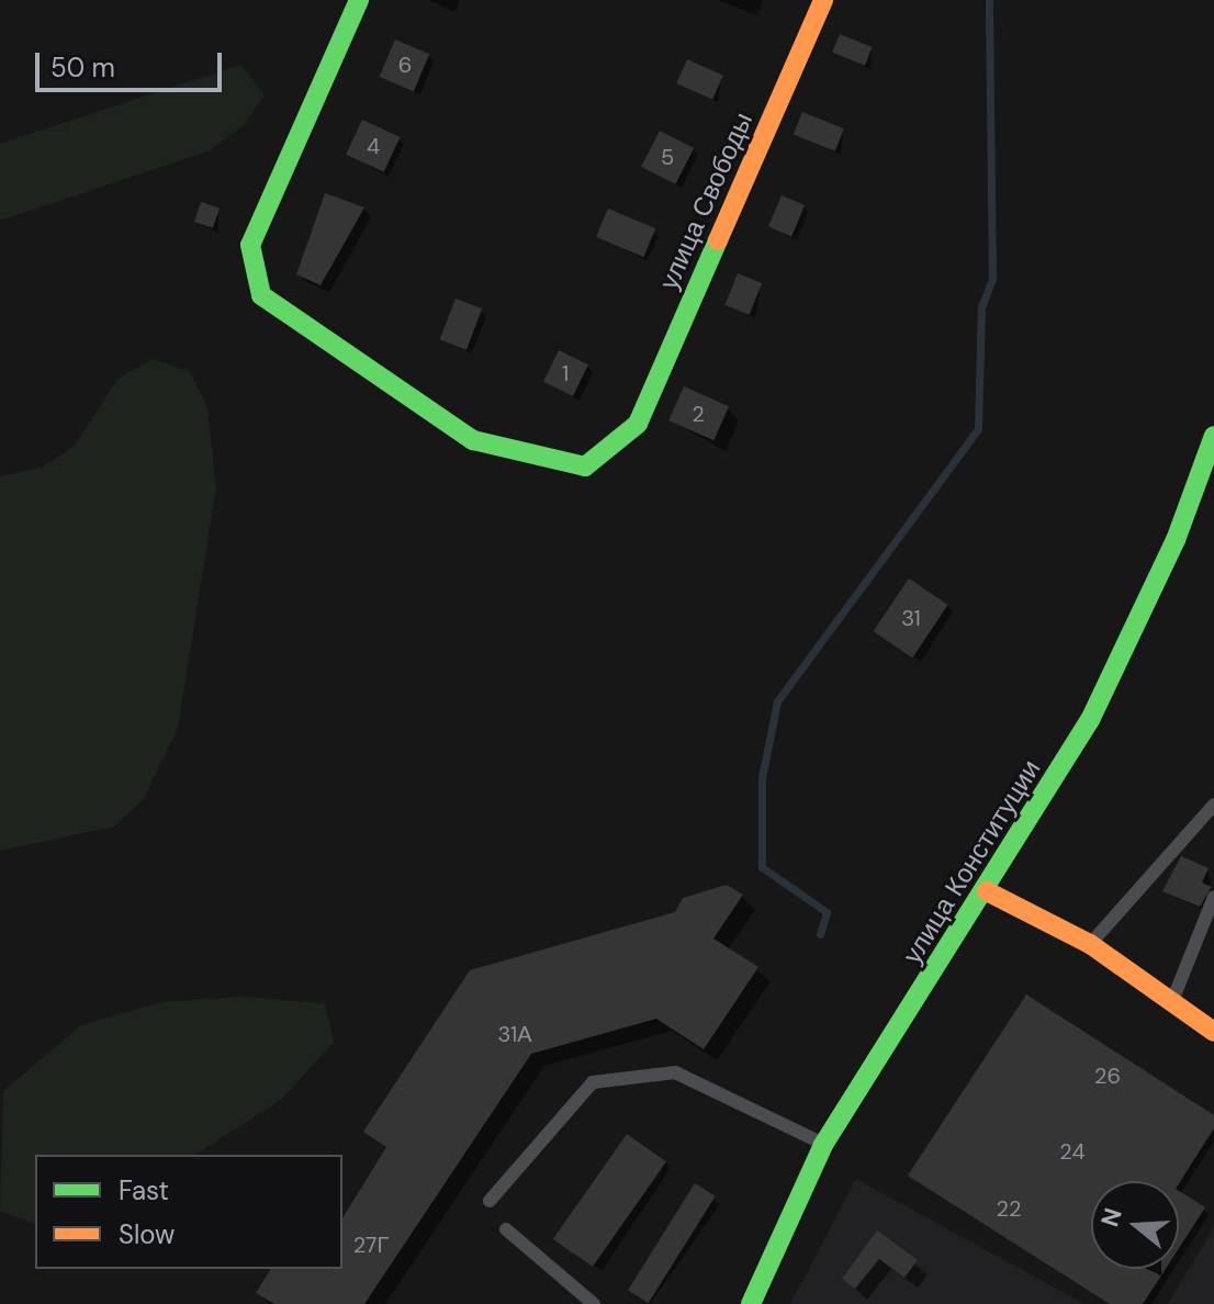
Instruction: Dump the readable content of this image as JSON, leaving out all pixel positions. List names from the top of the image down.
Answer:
{
  "streets": {
    "street": ["улица Свободы", "улица Конституции"]
  },
  "house_numbers": [
    "6",
    "4",
    "5",
    "1",
    "2",
    "31",
    "31А",
    "26",
    "24",
    "22",
    "27Г"
  ],
  "legend": ["Fast", "Slow"],
  "scale_bar": "50 m",
  "north": "left"
}
